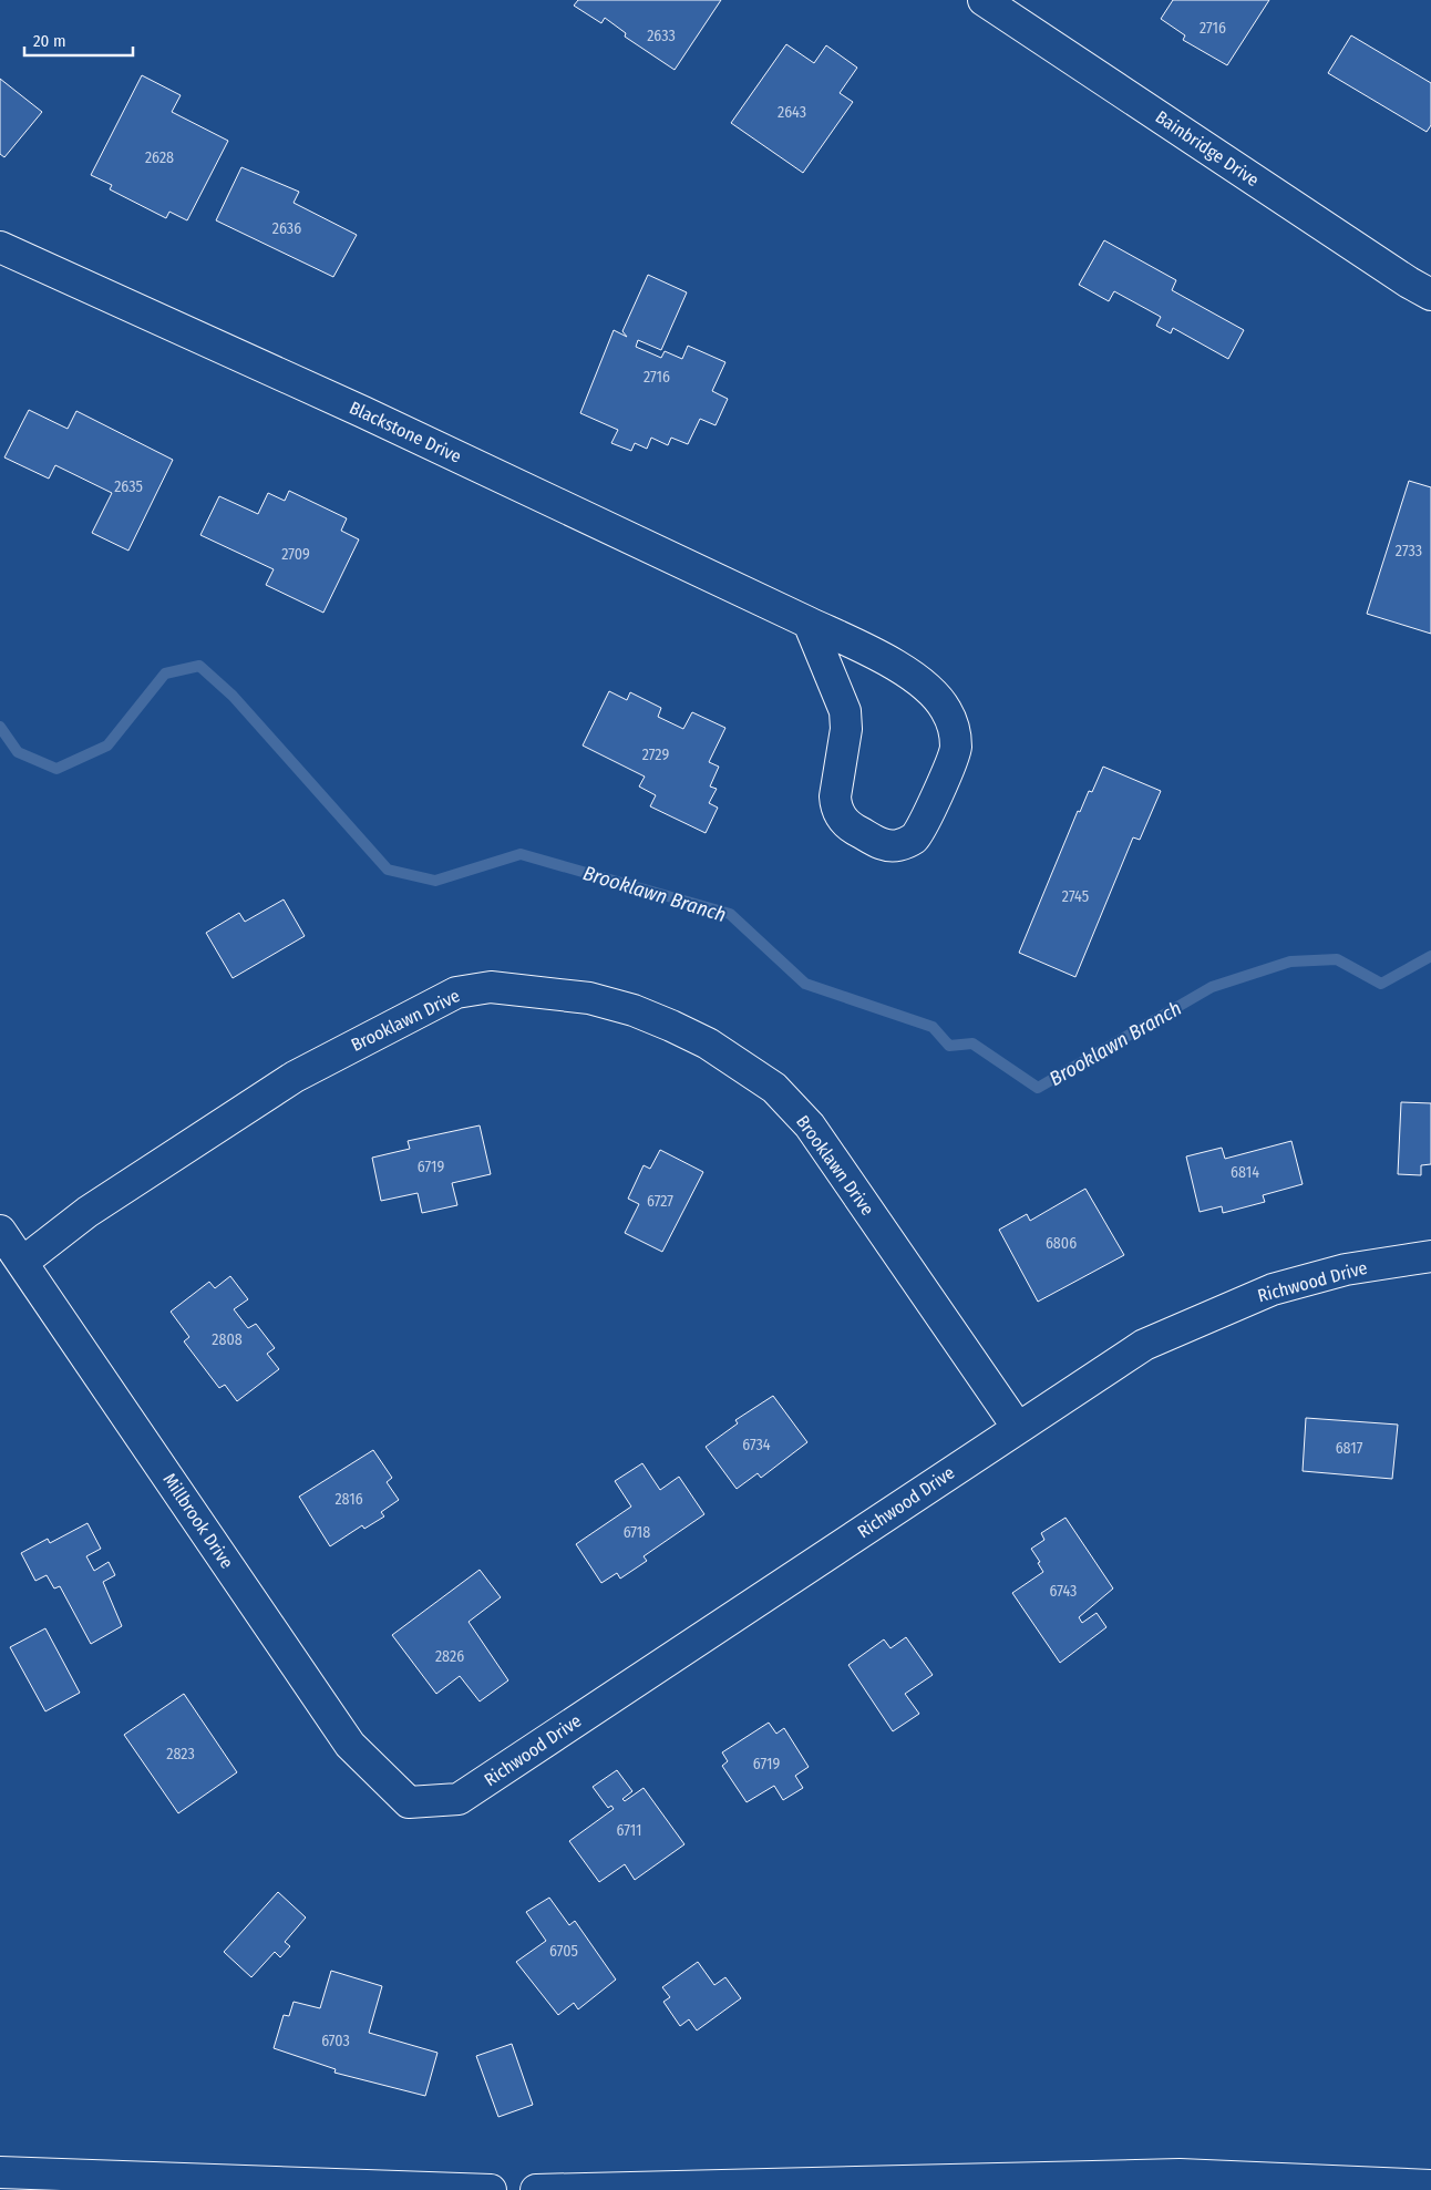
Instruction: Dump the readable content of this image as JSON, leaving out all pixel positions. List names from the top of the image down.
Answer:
{
  "streets": {
    "street": [
      "Bainbridge Drive",
      "Blackstone Drive",
      "Brooklawn Drive",
      "Richwood Drive",
      "Millbrook Drive"
    ]
  },
  "crossings": [
    ["Brooklawn Drive", "Richwood Drive"],
    ["Brooklawn Drive", "Millbrook Drive"],
    ["Richwood Drive", "Millbrook Drive"]
  ],
  "water": ["Brooklawn Branch"],
  "house_numbers": [
    "2716",
    "2633",
    "2643",
    "2628",
    "2636",
    "2716",
    "2635",
    "2733",
    "2709",
    "2729",
    "2745",
    "6719",
    "6814",
    "6727",
    "6806",
    "2808",
    "6734",
    "6817",
    "2816",
    "6718",
    "6743",
    "2826",
    "2823",
    "6719",
    "6711",
    "6705",
    "6703"
  ],
  "scale_bar": "20 m"
}
